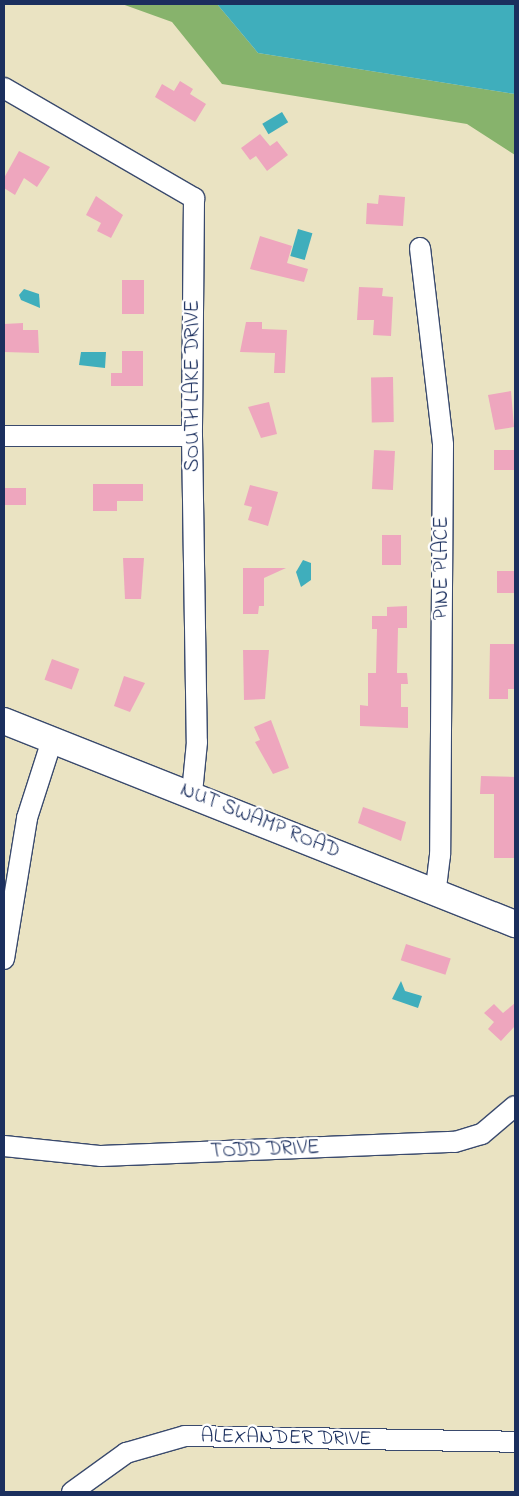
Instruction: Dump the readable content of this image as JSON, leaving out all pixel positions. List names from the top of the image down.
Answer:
{
  "streets": {
    "main road": ["NUT SWAMP ROAD"],
    "street": [
      "SOUTH LAKE DRIVE",
      "PINE PLACE",
      "TODD DRIVE",
      "ALEXANDER DRIVE"
    ]
  },
  "crossings": [
    ["SOUTH LAKE DRIVE", "NUT SWAMP ROAD"],
    ["PINE PLACE", "NUT SWAMP ROAD"]
  ]
}
